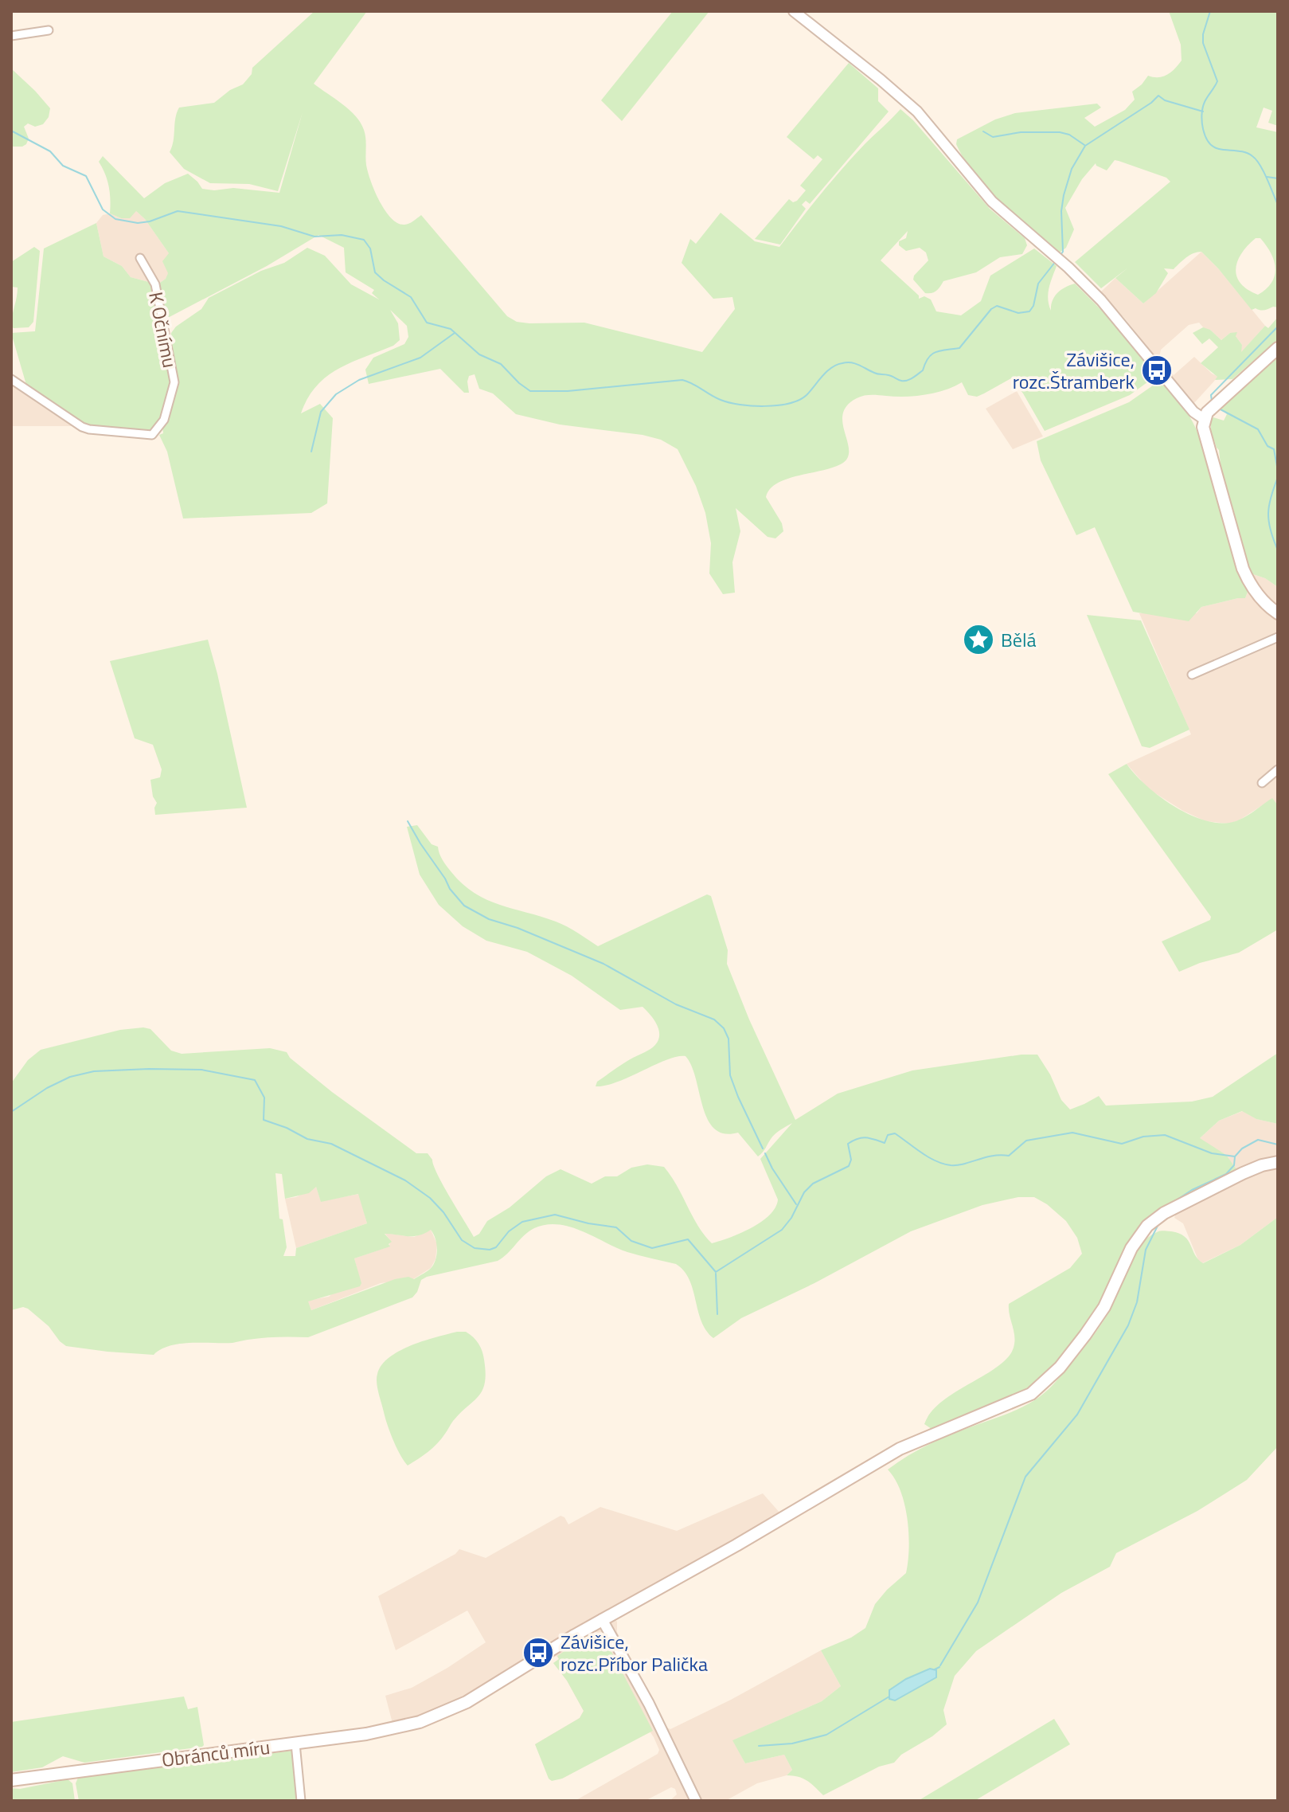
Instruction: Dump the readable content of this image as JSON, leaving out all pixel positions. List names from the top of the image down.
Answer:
{
  "streets": {
    "main road": ["Obránců míru"],
    "street": ["K Očnímu"]
  },
  "places": {
    "bus stop": ["Závišice, rozc.Štramberk", "Závišice, rozc.Příbor Palička"],
    "place": ["Bělá"]
  }
}
